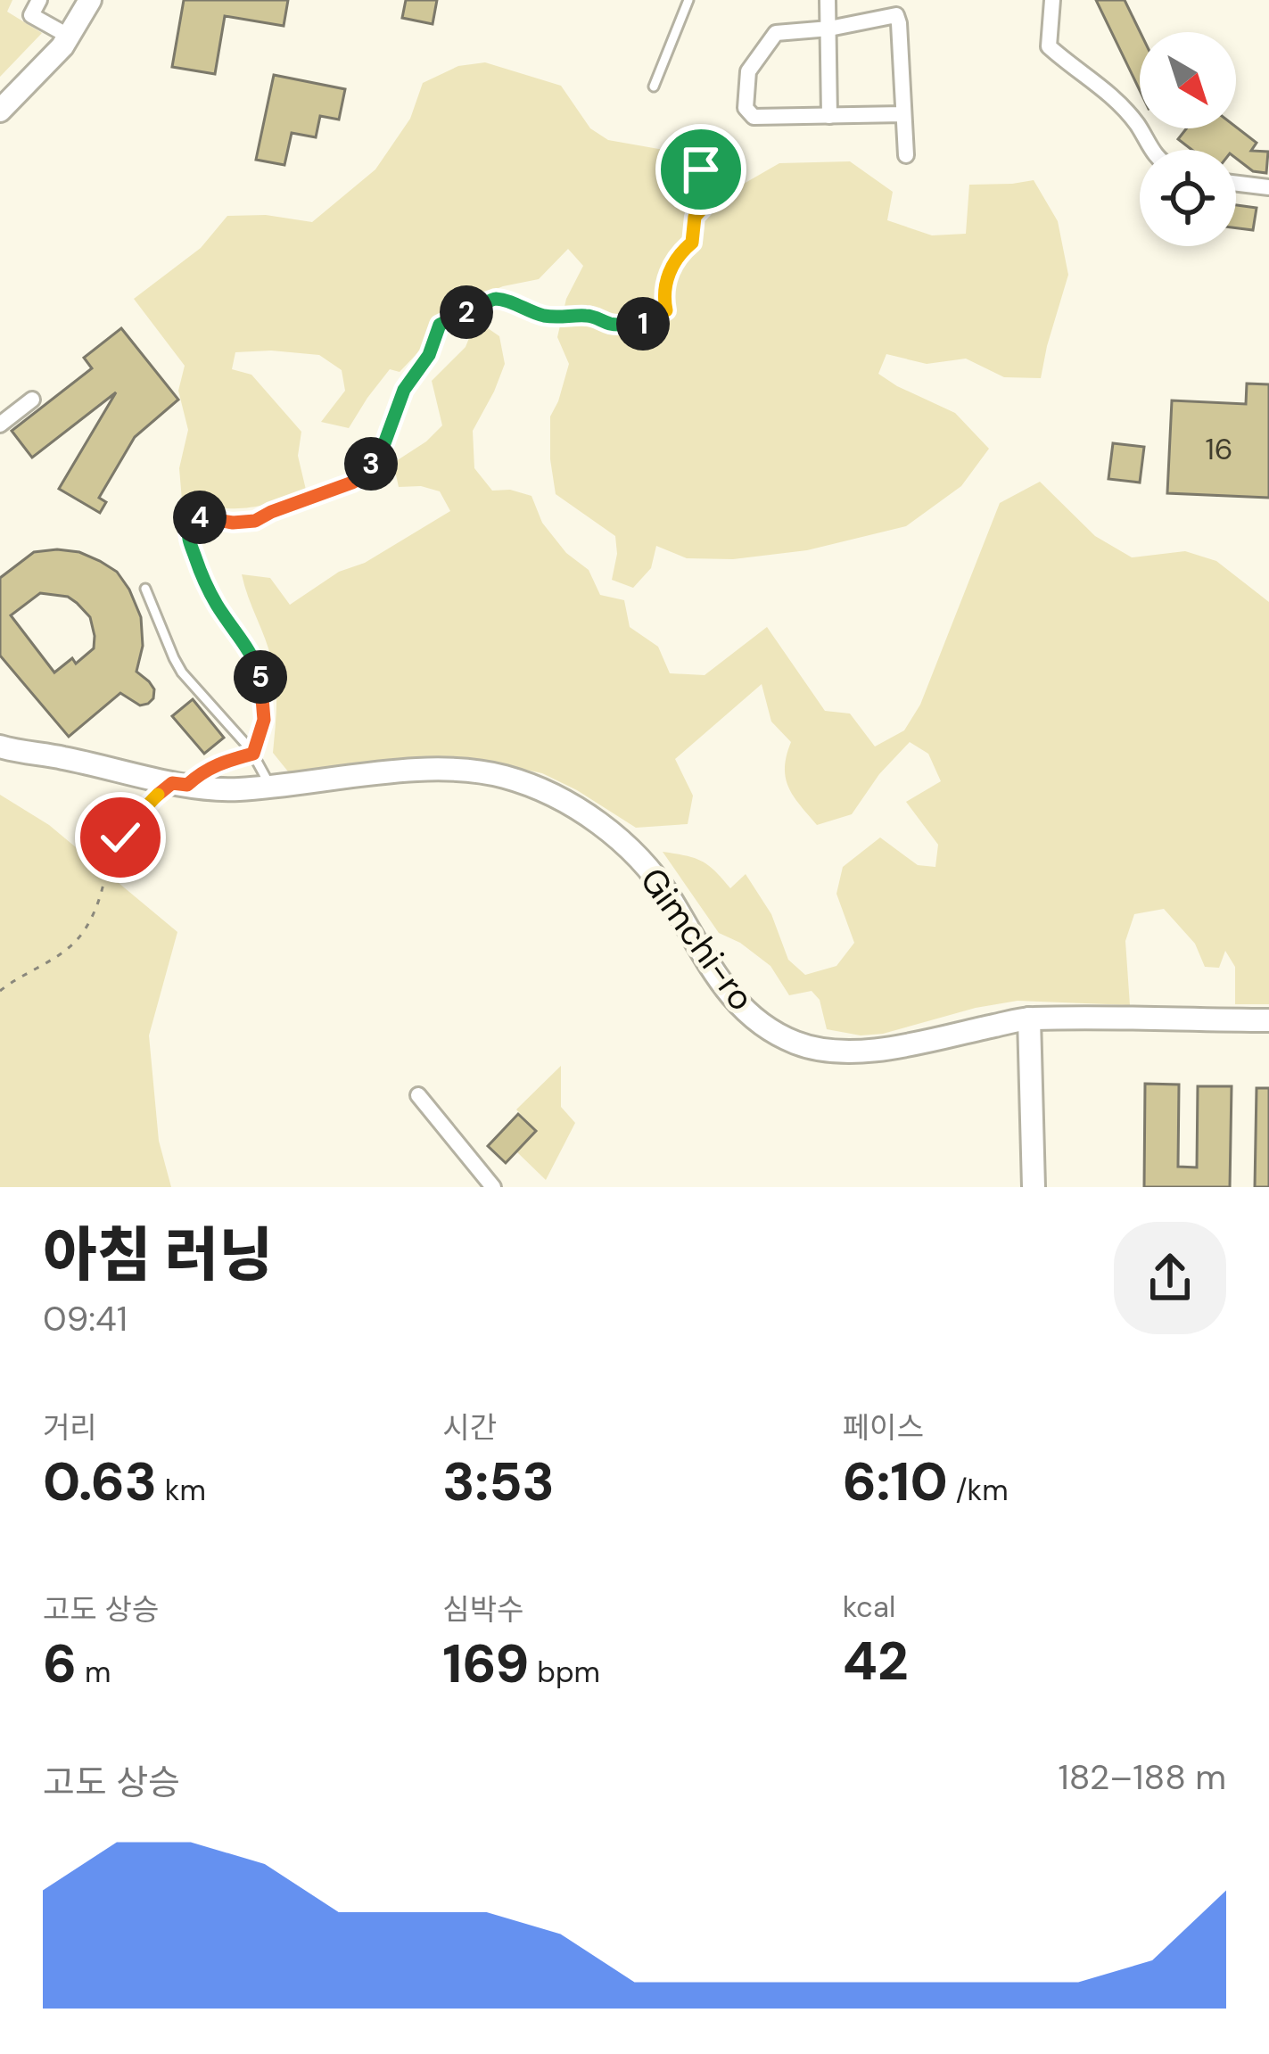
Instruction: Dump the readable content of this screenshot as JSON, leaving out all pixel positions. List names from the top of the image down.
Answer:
{
  "streets": {
    "street": ["Gimchi-ro"]
  },
  "house_numbers": ["16"],
  "north": "bottom right",
  "page": {
    "pins": [
      "2",
      "1",
      "3",
      "4",
      "5"
    ],
    "heading": ["아침 러닝", "09:41"],
    "stats": [
      ["거리", "0.63 km"],
      ["시간", "3:53"],
      ["페이스", "6:10 /km"],
      ["고도 상승", "6 m"],
      ["심박수", "169 bpm"],
      ["kcal", "42"]
    ],
    "chart": ["고도 상승", "182–188 m"]
  }
}
